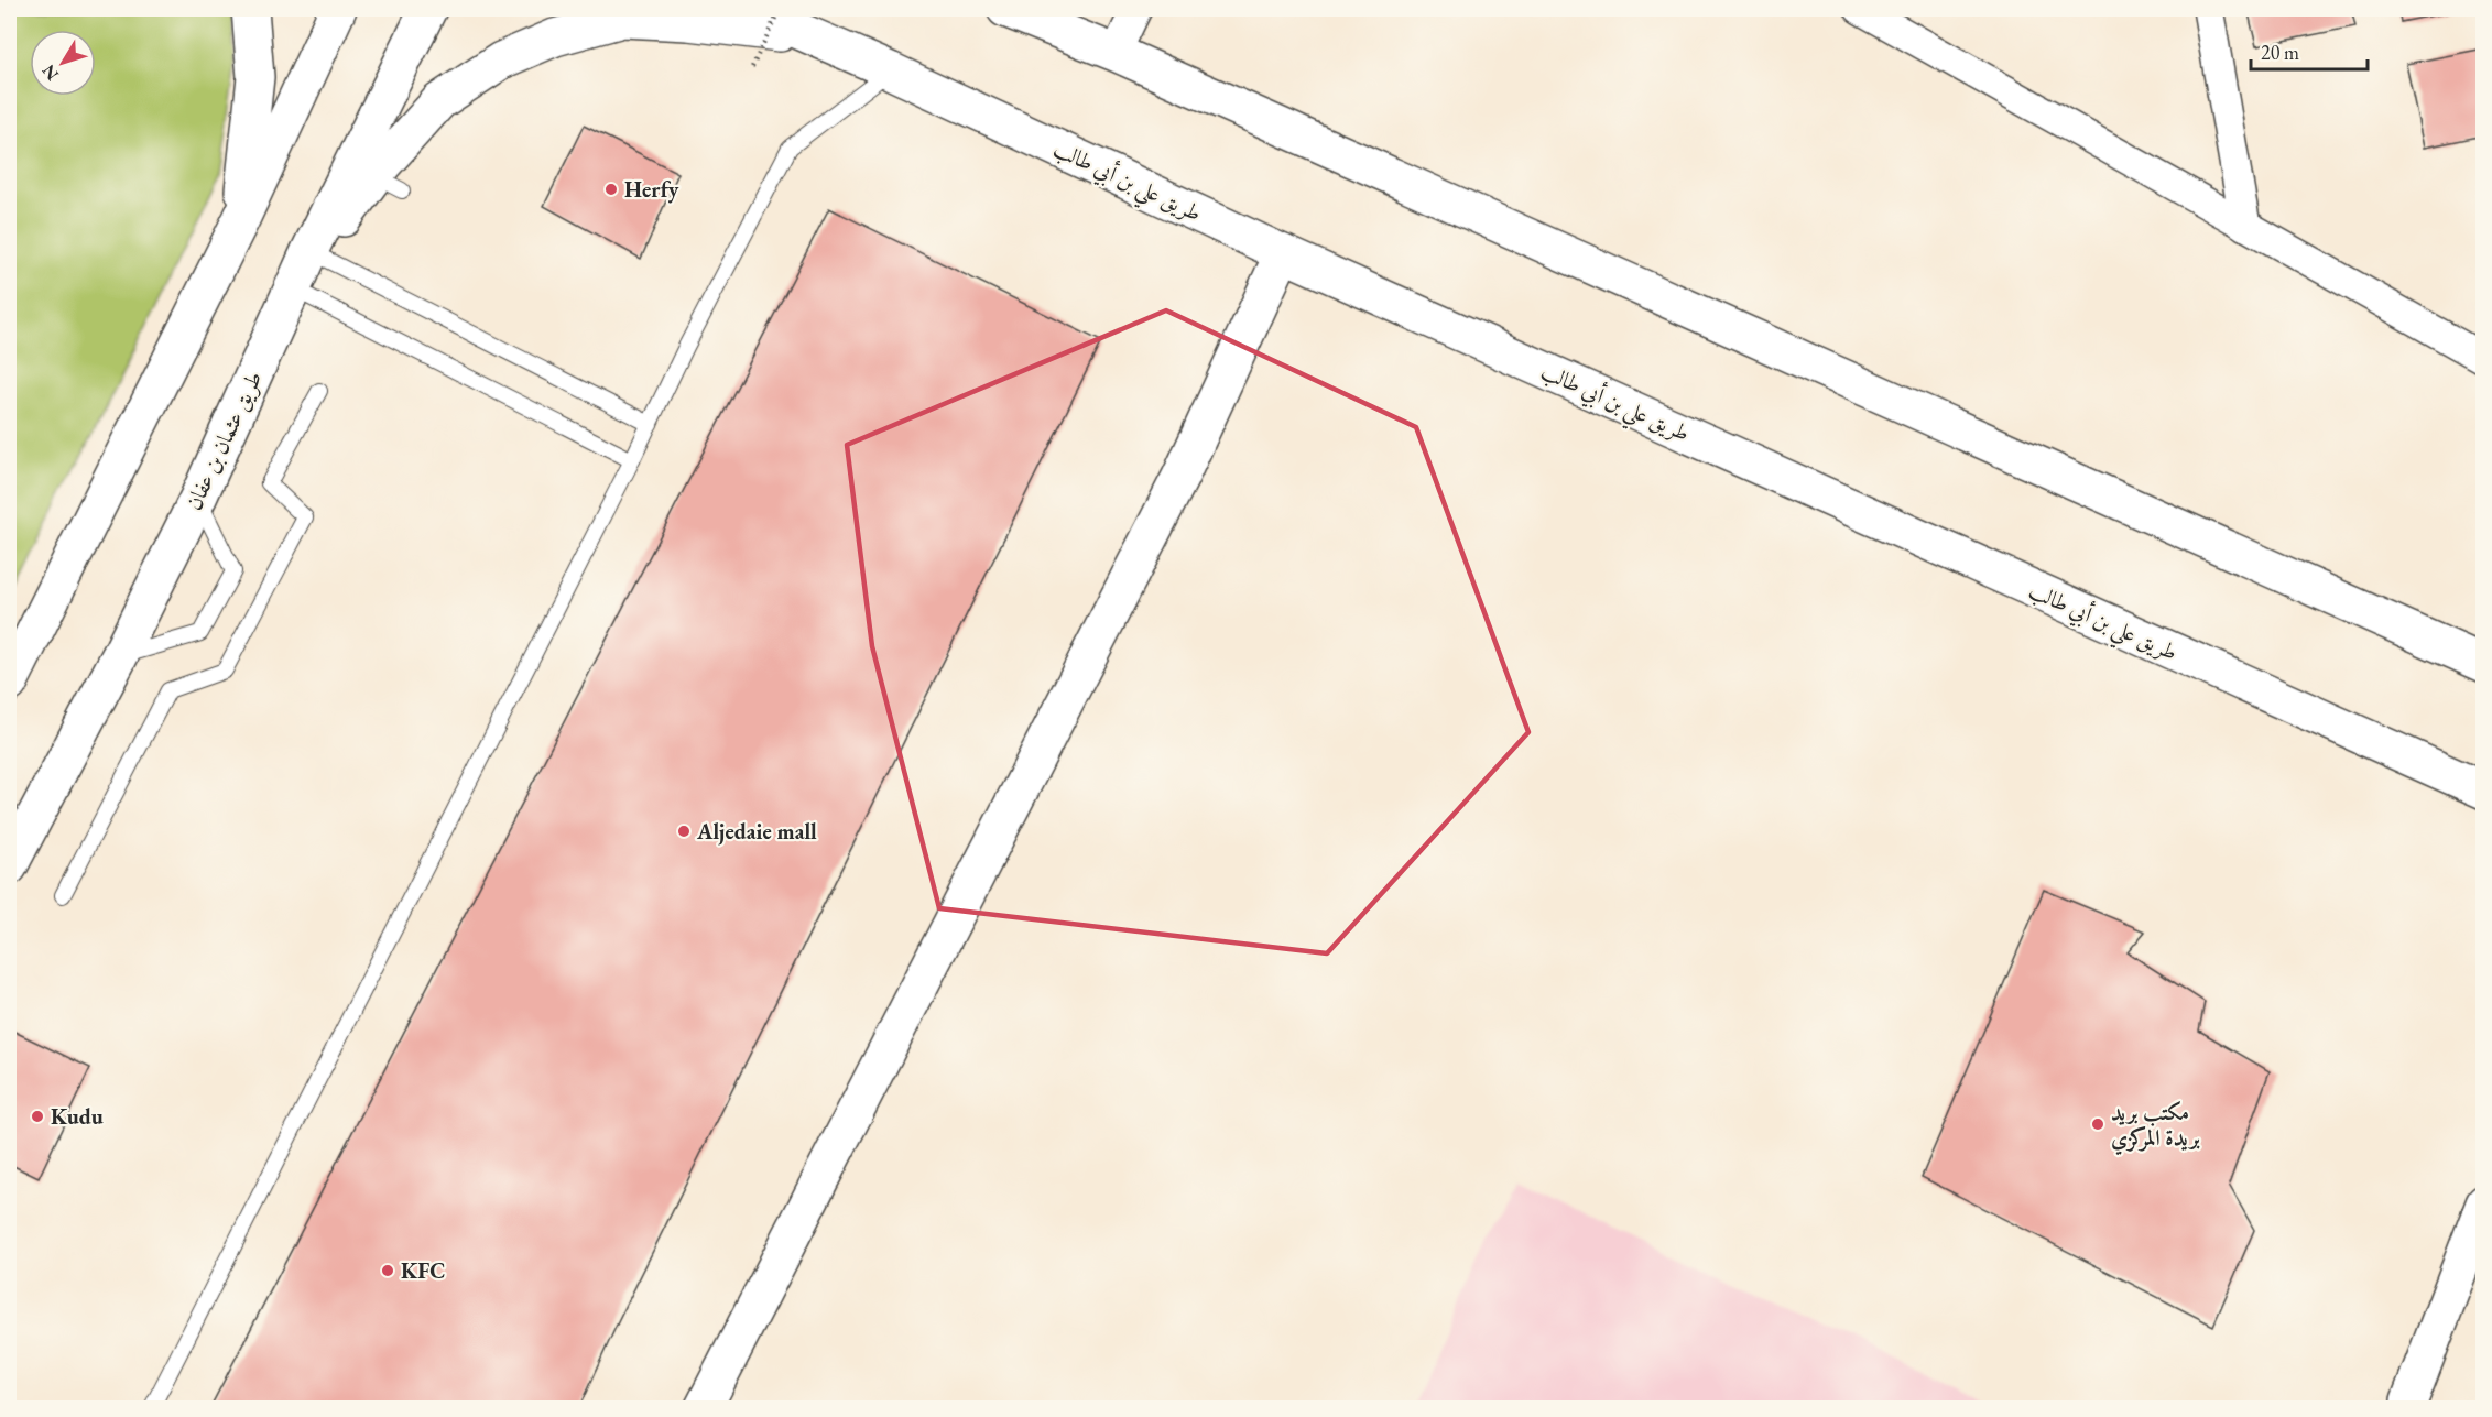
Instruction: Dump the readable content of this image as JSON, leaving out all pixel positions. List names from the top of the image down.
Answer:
{
  "streets": {
    "main road": ["طريق علي بن أبي طالب", "طريق عثمان بن عفان"]
  },
  "places": [
    "Herfy",
    "Aljedaie mall",
    "Kudu",
    "مكتب بريد بريدة المركزي",
    "KFC"
  ],
  "scale_bar": "20 m",
  "north": "bottom left"
}
